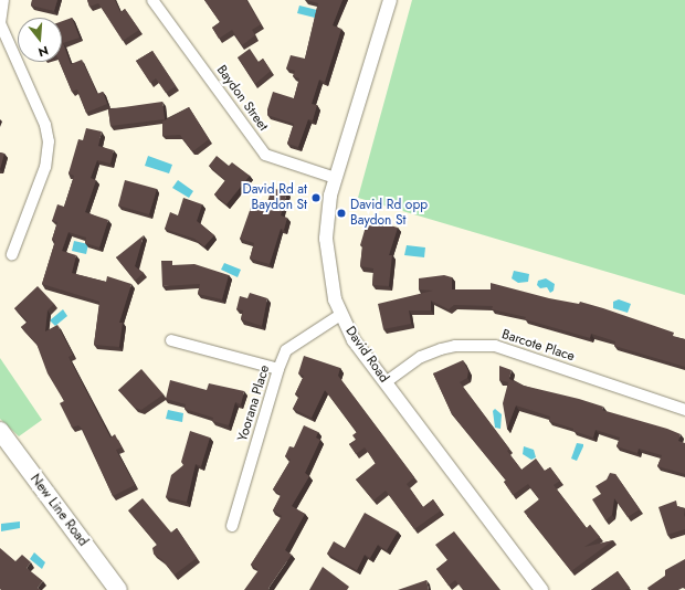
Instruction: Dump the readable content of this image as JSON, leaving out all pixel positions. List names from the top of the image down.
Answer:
{
  "streets": {
    "main road": ["New Line Road"],
    "street": [
      "Baydon Street",
      "Barcote Place",
      "David Road",
      "Yoorana Place"
    ]
  },
  "crossings": [
    ["Baydon Street", "David Road"],
    ["Barcote Place", "David Road"],
    ["David Road", "Yoorana Place"]
  ],
  "places": ["David Rd at Baydon St", "David Rd opp Baydon St"],
  "north": "bottom"
}
